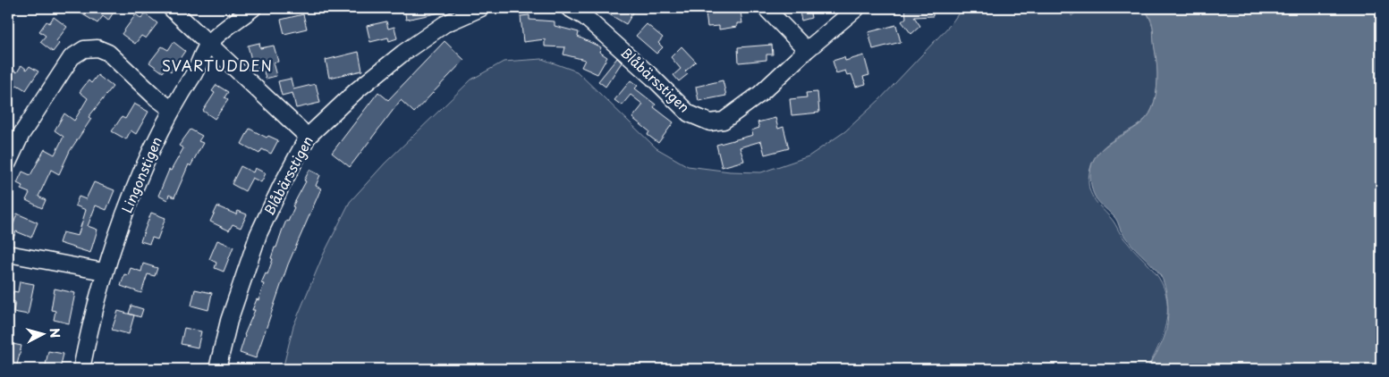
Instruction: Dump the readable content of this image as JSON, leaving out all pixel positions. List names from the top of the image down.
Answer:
{
  "streets": {
    "street": ["Blåbärsstigen", "Lingonstigen"]
  },
  "districts": ["SVARTUDDEN"],
  "north": "right"
}
